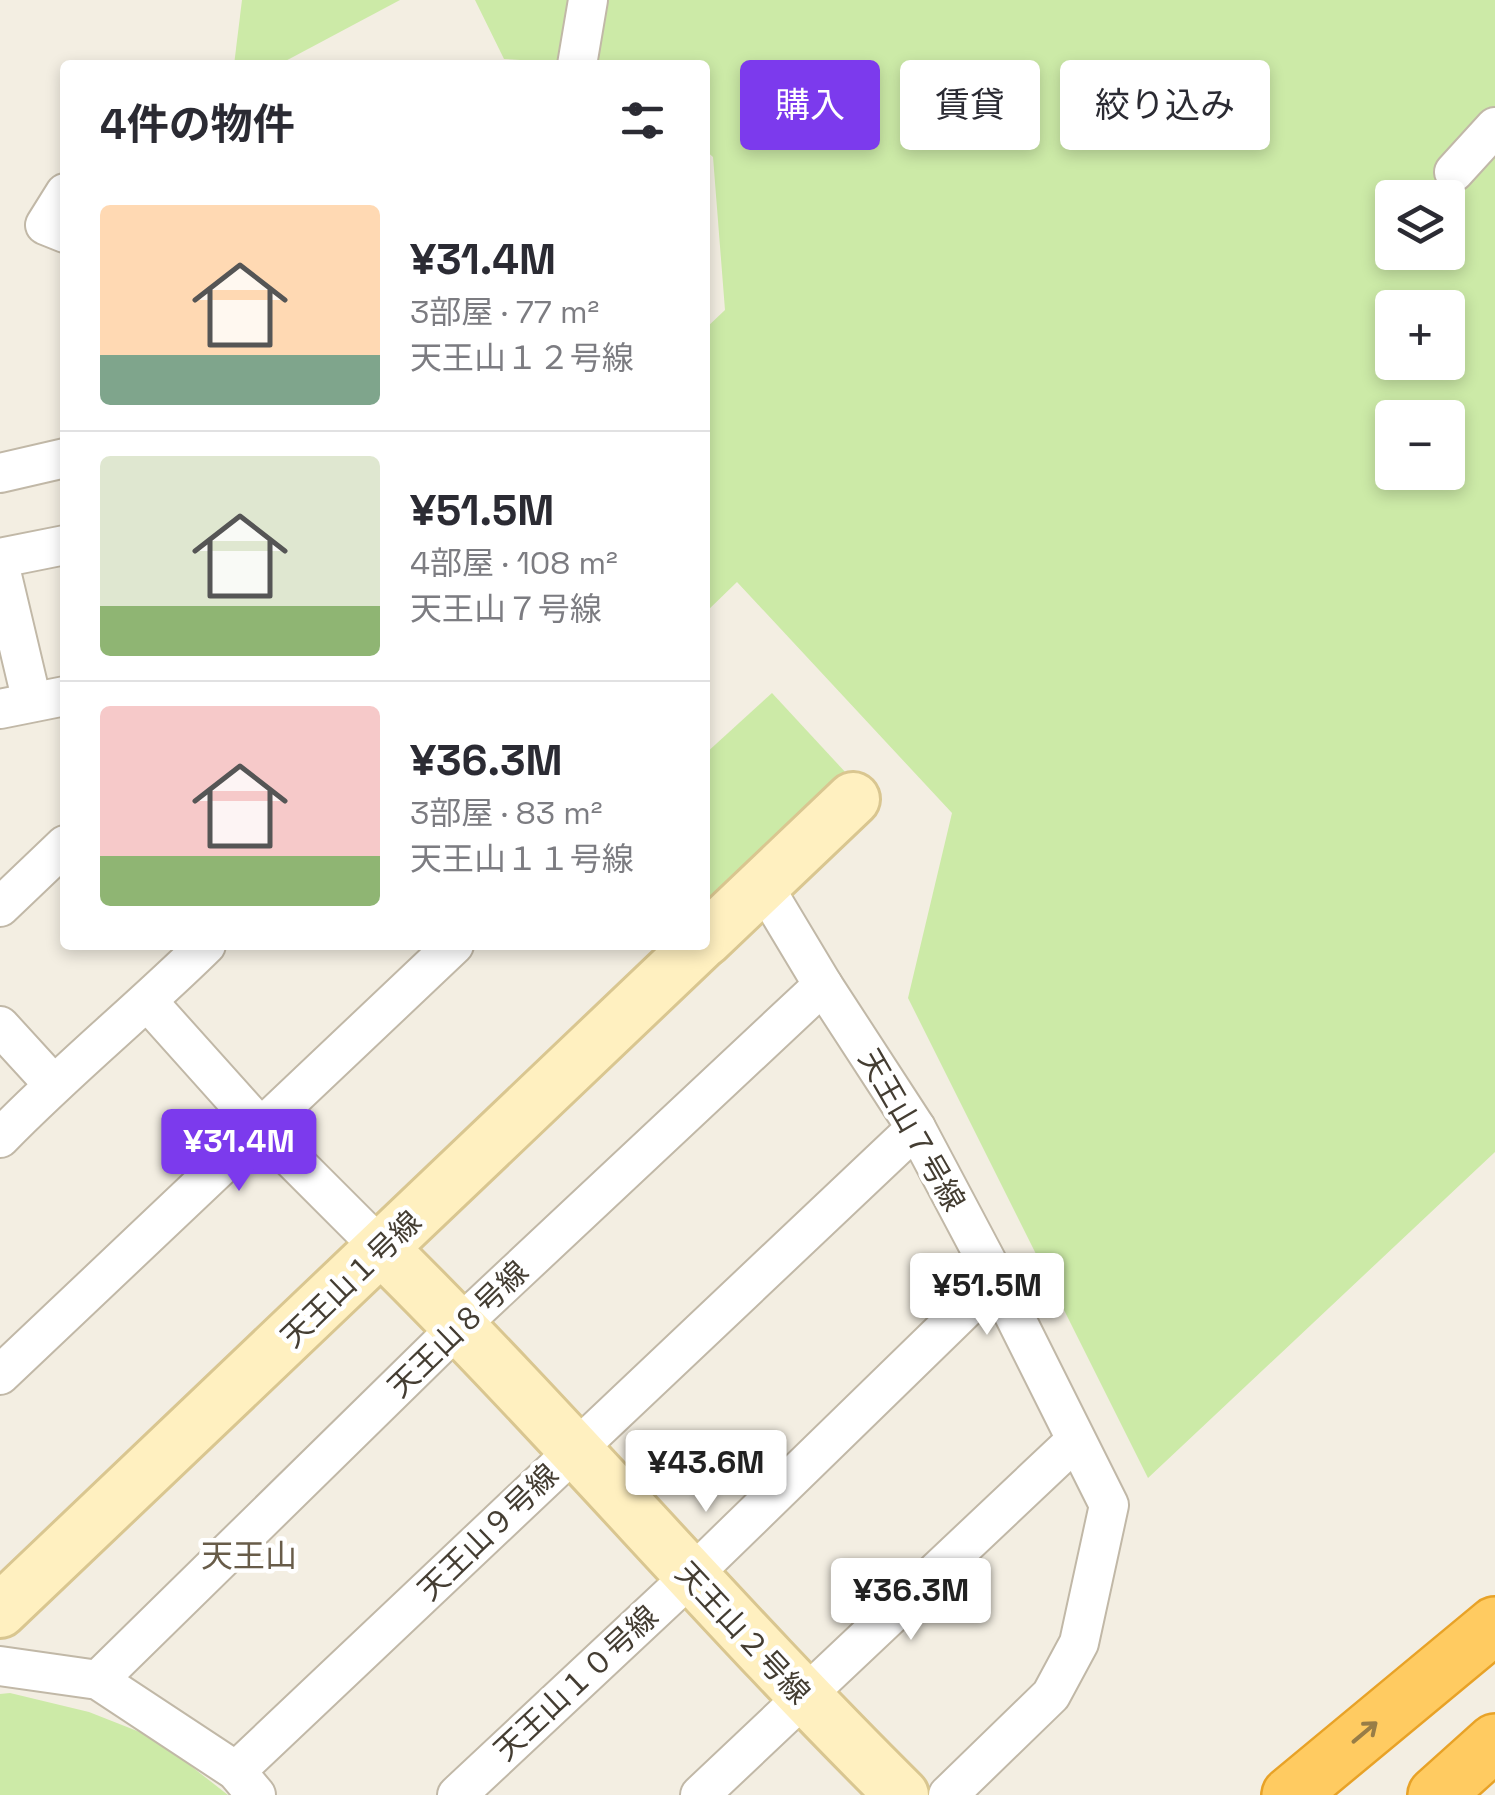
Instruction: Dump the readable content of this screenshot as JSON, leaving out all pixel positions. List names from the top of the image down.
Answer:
{
  "streets": {
    "street": [
      "天王山７号線",
      "天王山１号線",
      "天王山８号線",
      "天王山９号線",
      "天王山２号線",
      "天王山１０号線"
    ]
  },
  "crossings": [
    ["天王山７号線", "天王山８号線"],
    ["天王山７号線", "天王山９号線"],
    ["天王山７号線", "天王山１０号線"],
    ["天王山１号線", "天王山２号線"],
    ["天王山８号線", "天王山２号線"],
    ["天王山９号線", "天王山２号線"],
    ["天王山２号線", "天王山１０号線"]
  ],
  "districts": ["天王山"],
  "page": {
    "chip": ["購入", "賃貸", "絞り込み"],
    "heading": "4件の物件",
    "map_buttons": ["+", "−"],
    "list": [
      {
        "name": "¥31.4M",
        "note": "3部屋 · 77 m² · 天王山１２号線"
      },
      {
        "name": "¥51.5M",
        "note": "4部屋 · 108 m² · 天王山７号線"
      },
      {
        "name": "¥36.3M",
        "note": "3部屋 · 83 m² · 天王山１１号線"
      }
    ],
    "price": [
      "¥31.4M",
      "¥51.5M",
      "¥43.6M",
      "¥36.3M"
    ]
  }
}
